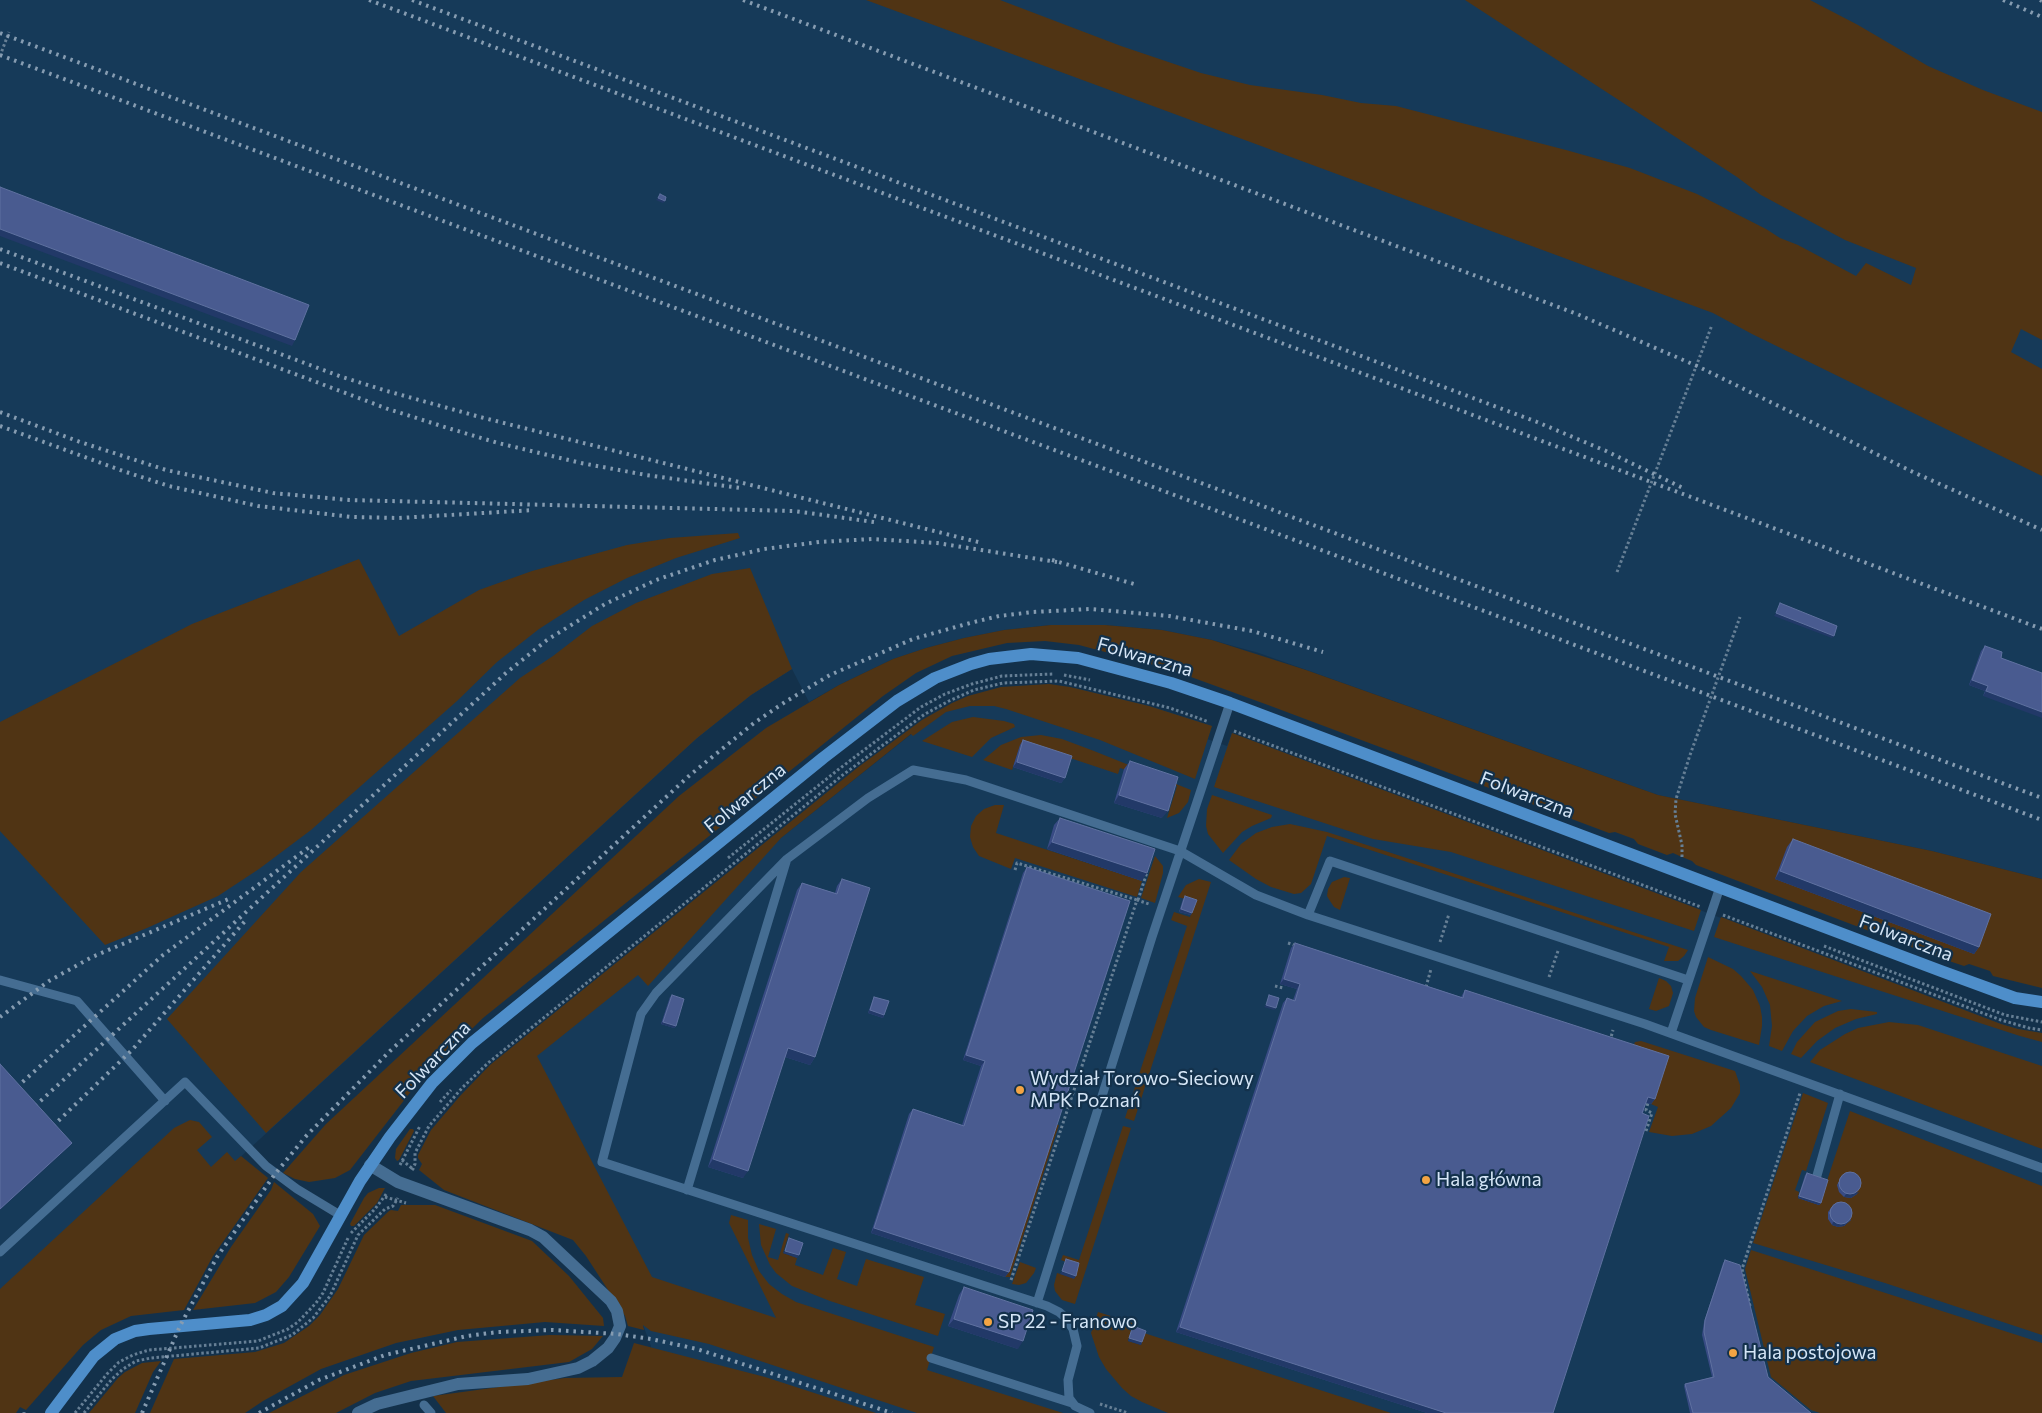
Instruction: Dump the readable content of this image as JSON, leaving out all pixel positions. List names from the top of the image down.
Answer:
{
  "streets": {
    "street": ["Folwarczna"]
  },
  "places": [
    "Wydział Torowo-Sieciowy MPK Poznań",
    "Hala główna",
    "SP 22 - Franowo",
    "Hala postojowa"
  ]
}
